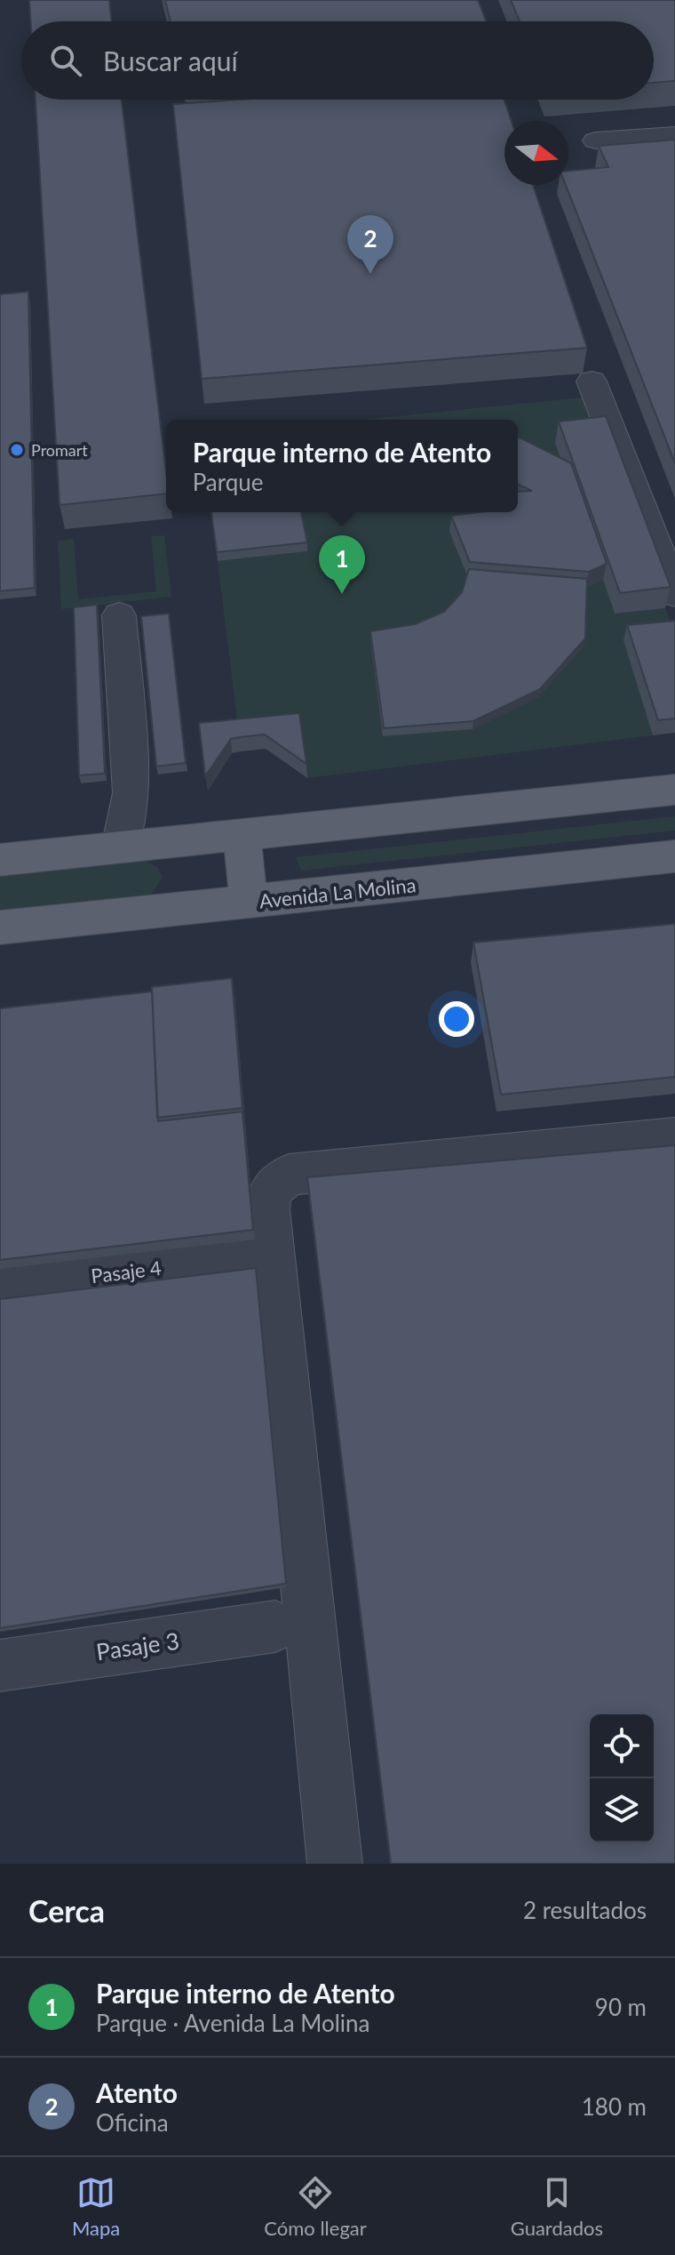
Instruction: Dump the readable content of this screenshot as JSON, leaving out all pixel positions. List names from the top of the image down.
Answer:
{
  "streets": {
    "main road": ["Avenida La Molina"],
    "street": ["Pasaje 4", "Pasaje 3"]
  },
  "places": ["Promart"],
  "north": "right",
  "page": {
    "search": "Buscar aquí",
    "pins": ["2", "1"],
    "popup": ["Parque interno de Atento", "Parque"],
    "heading": ["Cerca", "2 resultados"],
    "list": [
      {
        "mark": "1",
        "name": "Parque interno de Atento",
        "note": "Parque · Avenida La Molina",
        "value": "90 m"
      },
      {
        "mark": "2",
        "name": "Atento",
        "note": "Oficina",
        "value": "180 m"
      }
    ],
    "nav": ["Mapa", "Cómo llegar", "Guardados"]
  }
}
